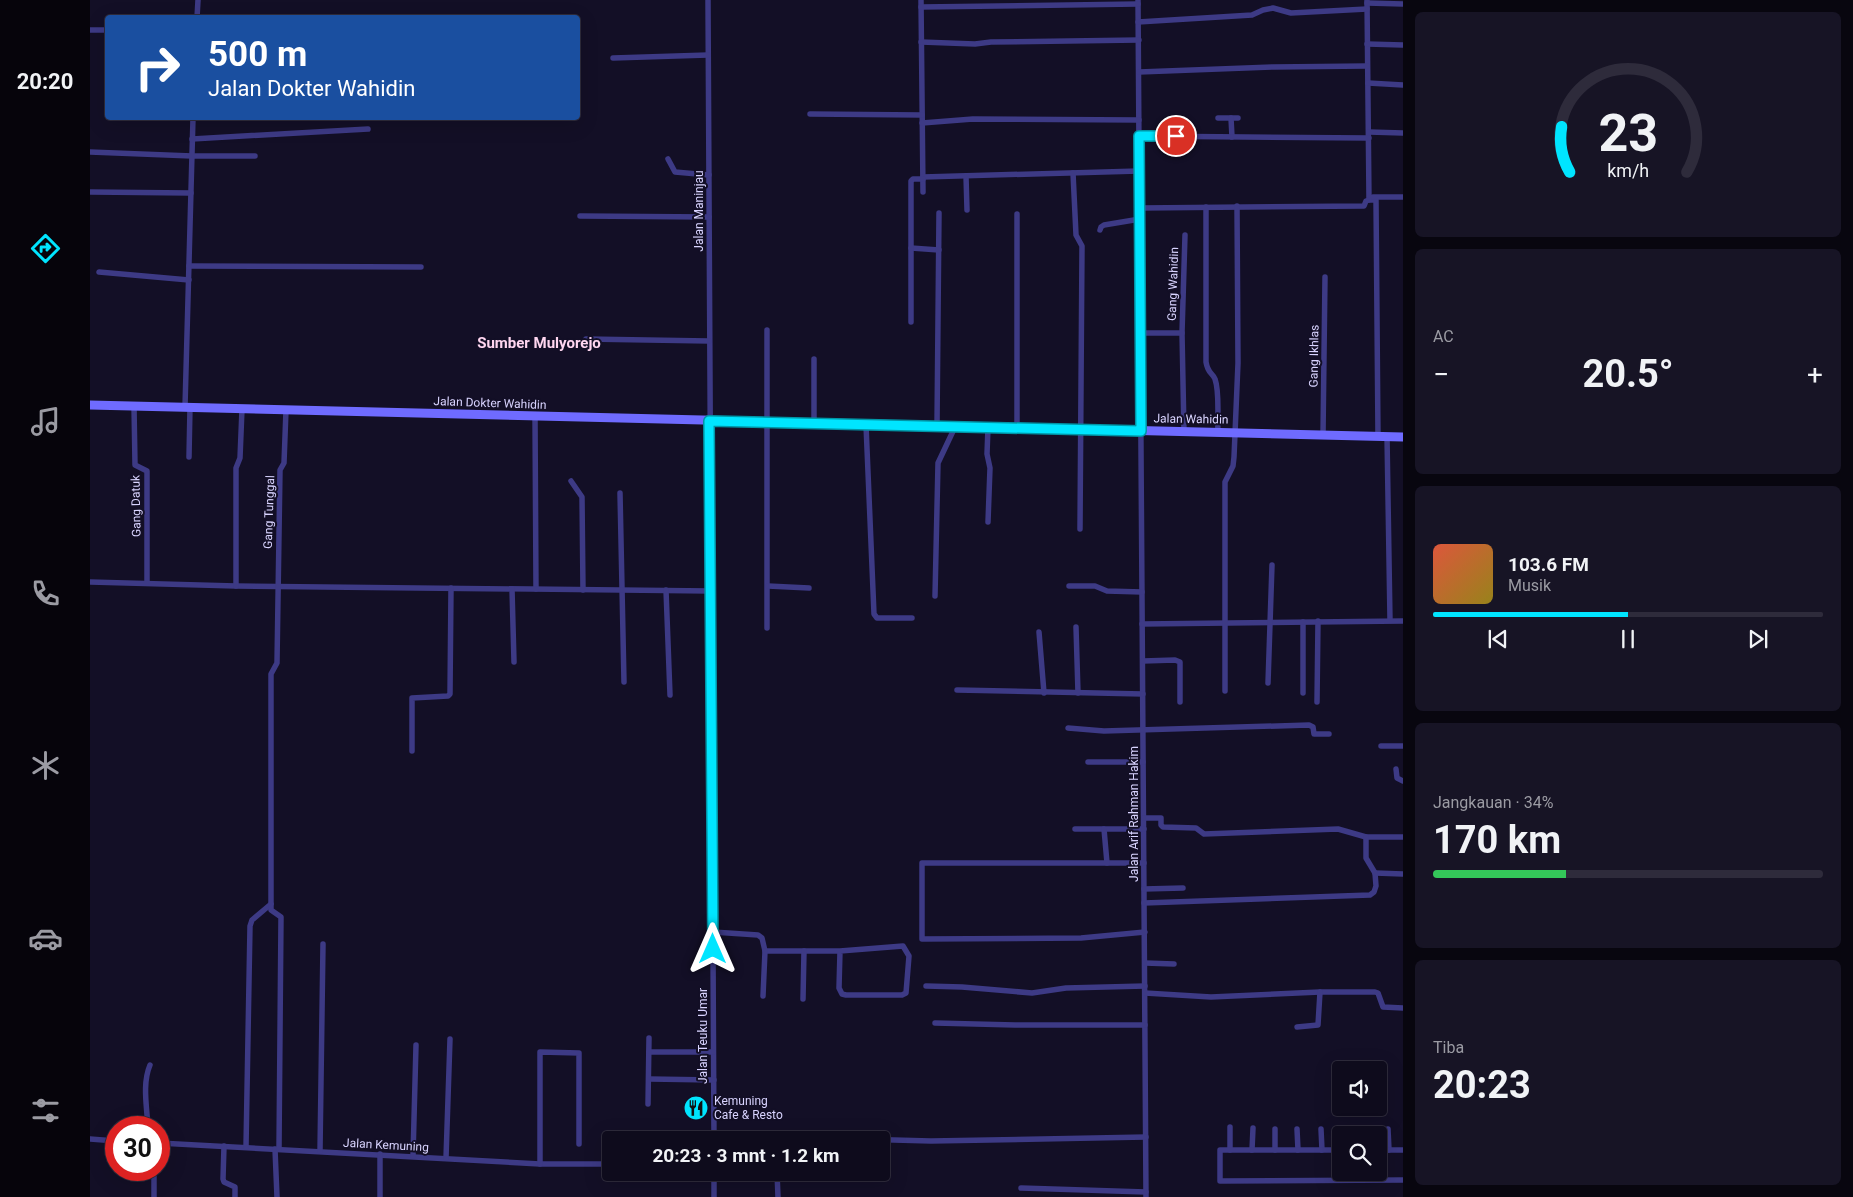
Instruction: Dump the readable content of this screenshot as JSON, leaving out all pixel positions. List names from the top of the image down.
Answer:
{
  "streets": {
    "street": [
      "Jalan Maninjau",
      "Gang Wahidin",
      "Gang Ikhlas",
      "Jalan Dokter Wahidin",
      "Jalan Wahidin",
      "Gang Datuk",
      "Gang Tunggal",
      "Jalan Arif Rahman Hakim",
      "Jalan Teuku Umar",
      "Jalan Kemuning"
    ]
  },
  "crossings": [
    ["Jalan Maninjau", "Jalan Dokter Wahidin"],
    ["Jalan Maninjau", "Jalan Teuku Umar"],
    ["Gang Wahidin", "Jalan Wahidin"],
    ["Gang Wahidin", "Jalan Arif Rahman Hakim"],
    ["Gang Ikhlas", "Jalan Wahidin"],
    ["Jalan Dokter Wahidin", "Jalan Wahidin"],
    ["Jalan Dokter Wahidin", "Gang Datuk"],
    ["Jalan Dokter Wahidin", "Gang Tunggal"],
    ["Jalan Dokter Wahidin", "Jalan Teuku Umar"],
    ["Jalan Wahidin", "Jalan Arif Rahman Hakim"]
  ],
  "districts": ["Sumber Mulyorejo"],
  "places": {
    "restaurant": ["Kemuning Cafe & Resto"]
  },
  "page": {
    "tabs": "20:20",
    "turn": ["500 m", "Jalan Dokter Wahidin"],
    "tile": [
      "AC",
      ["Jangkauan · 34%", "170 km"],
      ["Tiba", "20:23"]
    ],
    "heat": ["−", "20.5°", "+"],
    "song": ["103.6 FM", "Musik"],
    "limit": "30",
    "trip": "20:23 · 3 mnt · 1.2 km",
    "gauge": ["23", "km/h"]
  }
}
